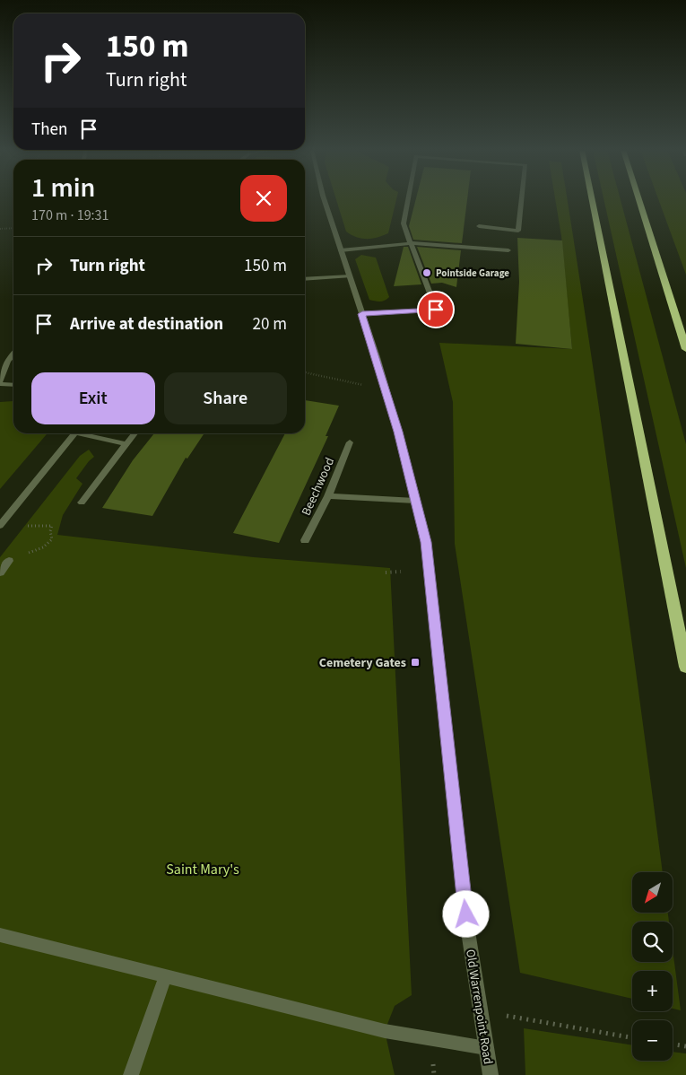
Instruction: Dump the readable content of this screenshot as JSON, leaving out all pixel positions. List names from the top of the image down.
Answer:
{
  "streets": {
    "street": ["Beechwood", "Old Warrenpoint Road"]
  },
  "parks": ["Saint Mary's"],
  "places": {
    "other": ["Pointside Garage"],
    "transit": ["Cemetery Gates"]
  },
  "north": "bottom left",
  "page": {
    "turn": ["150 m", "Turn right"],
    "then": "Then",
    "heading": ["1 min", "170 m · 19:31"],
    "list": [
      {
        "name": "Turn right",
        "value": "150 m"
      },
      {
        "name": "Arrive at destination",
        "value": "20 m"
      }
    ],
    "buttons": ["Exit", "Share"],
    "map_buttons": ["+", "−"]
  }
}
